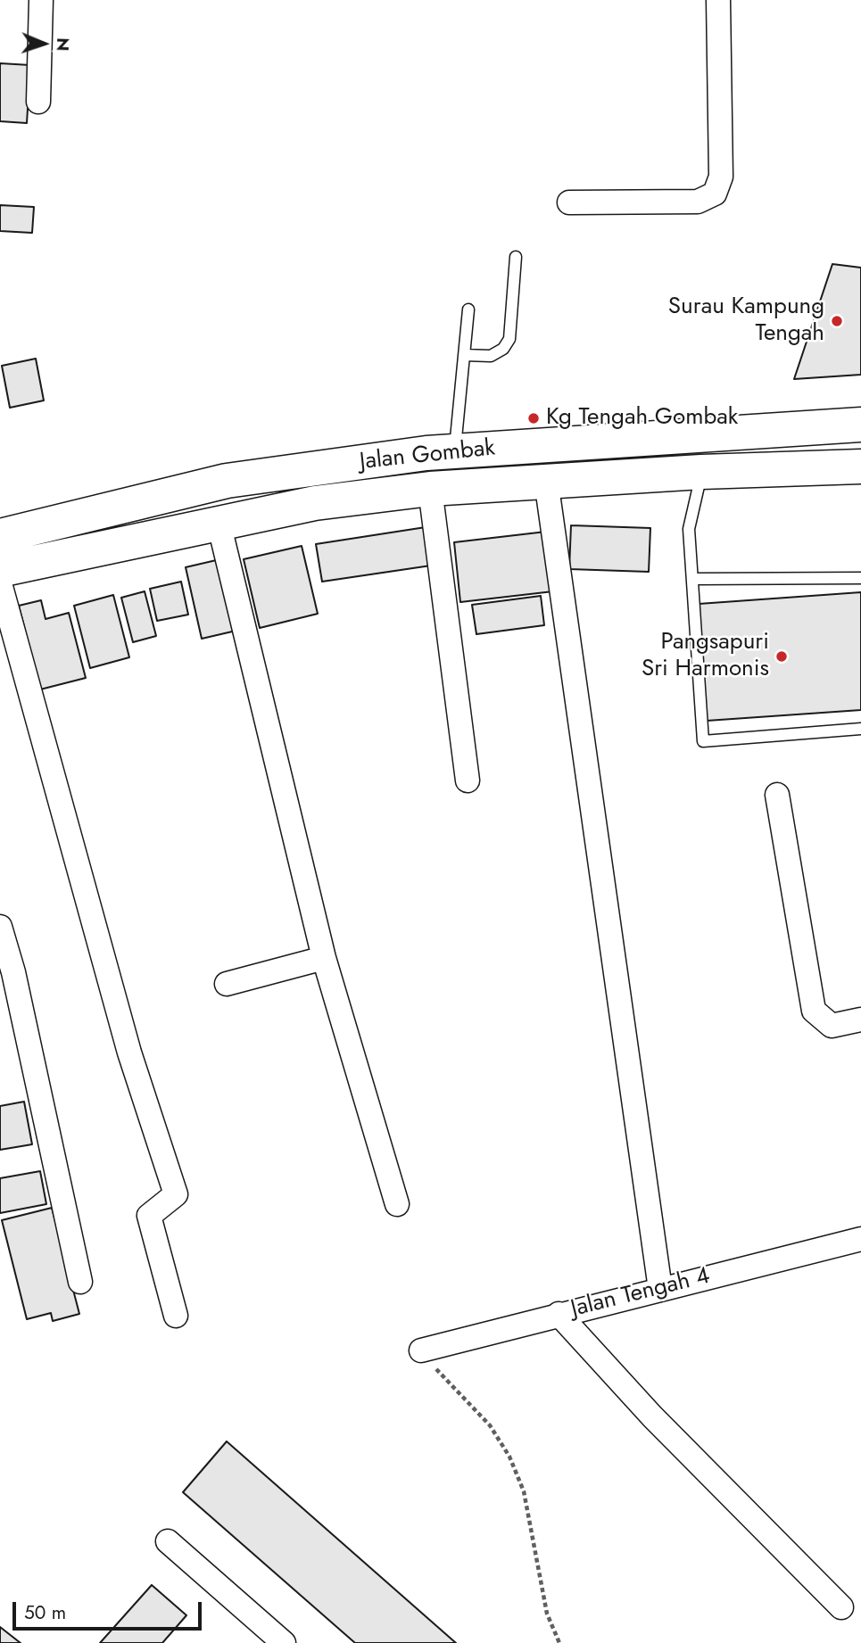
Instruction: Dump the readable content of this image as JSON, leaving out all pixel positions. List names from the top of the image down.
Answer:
{
  "streets": {
    "main road": ["Jalan Gombak"],
    "street": ["Jalan Tengah 4"]
  },
  "places": ["Surau Kampung Tengah", "Kg Tengah Gombak", "Pangsapuri Sri Harmonis"],
  "scale_bar": "50 m",
  "north": "right"
}
